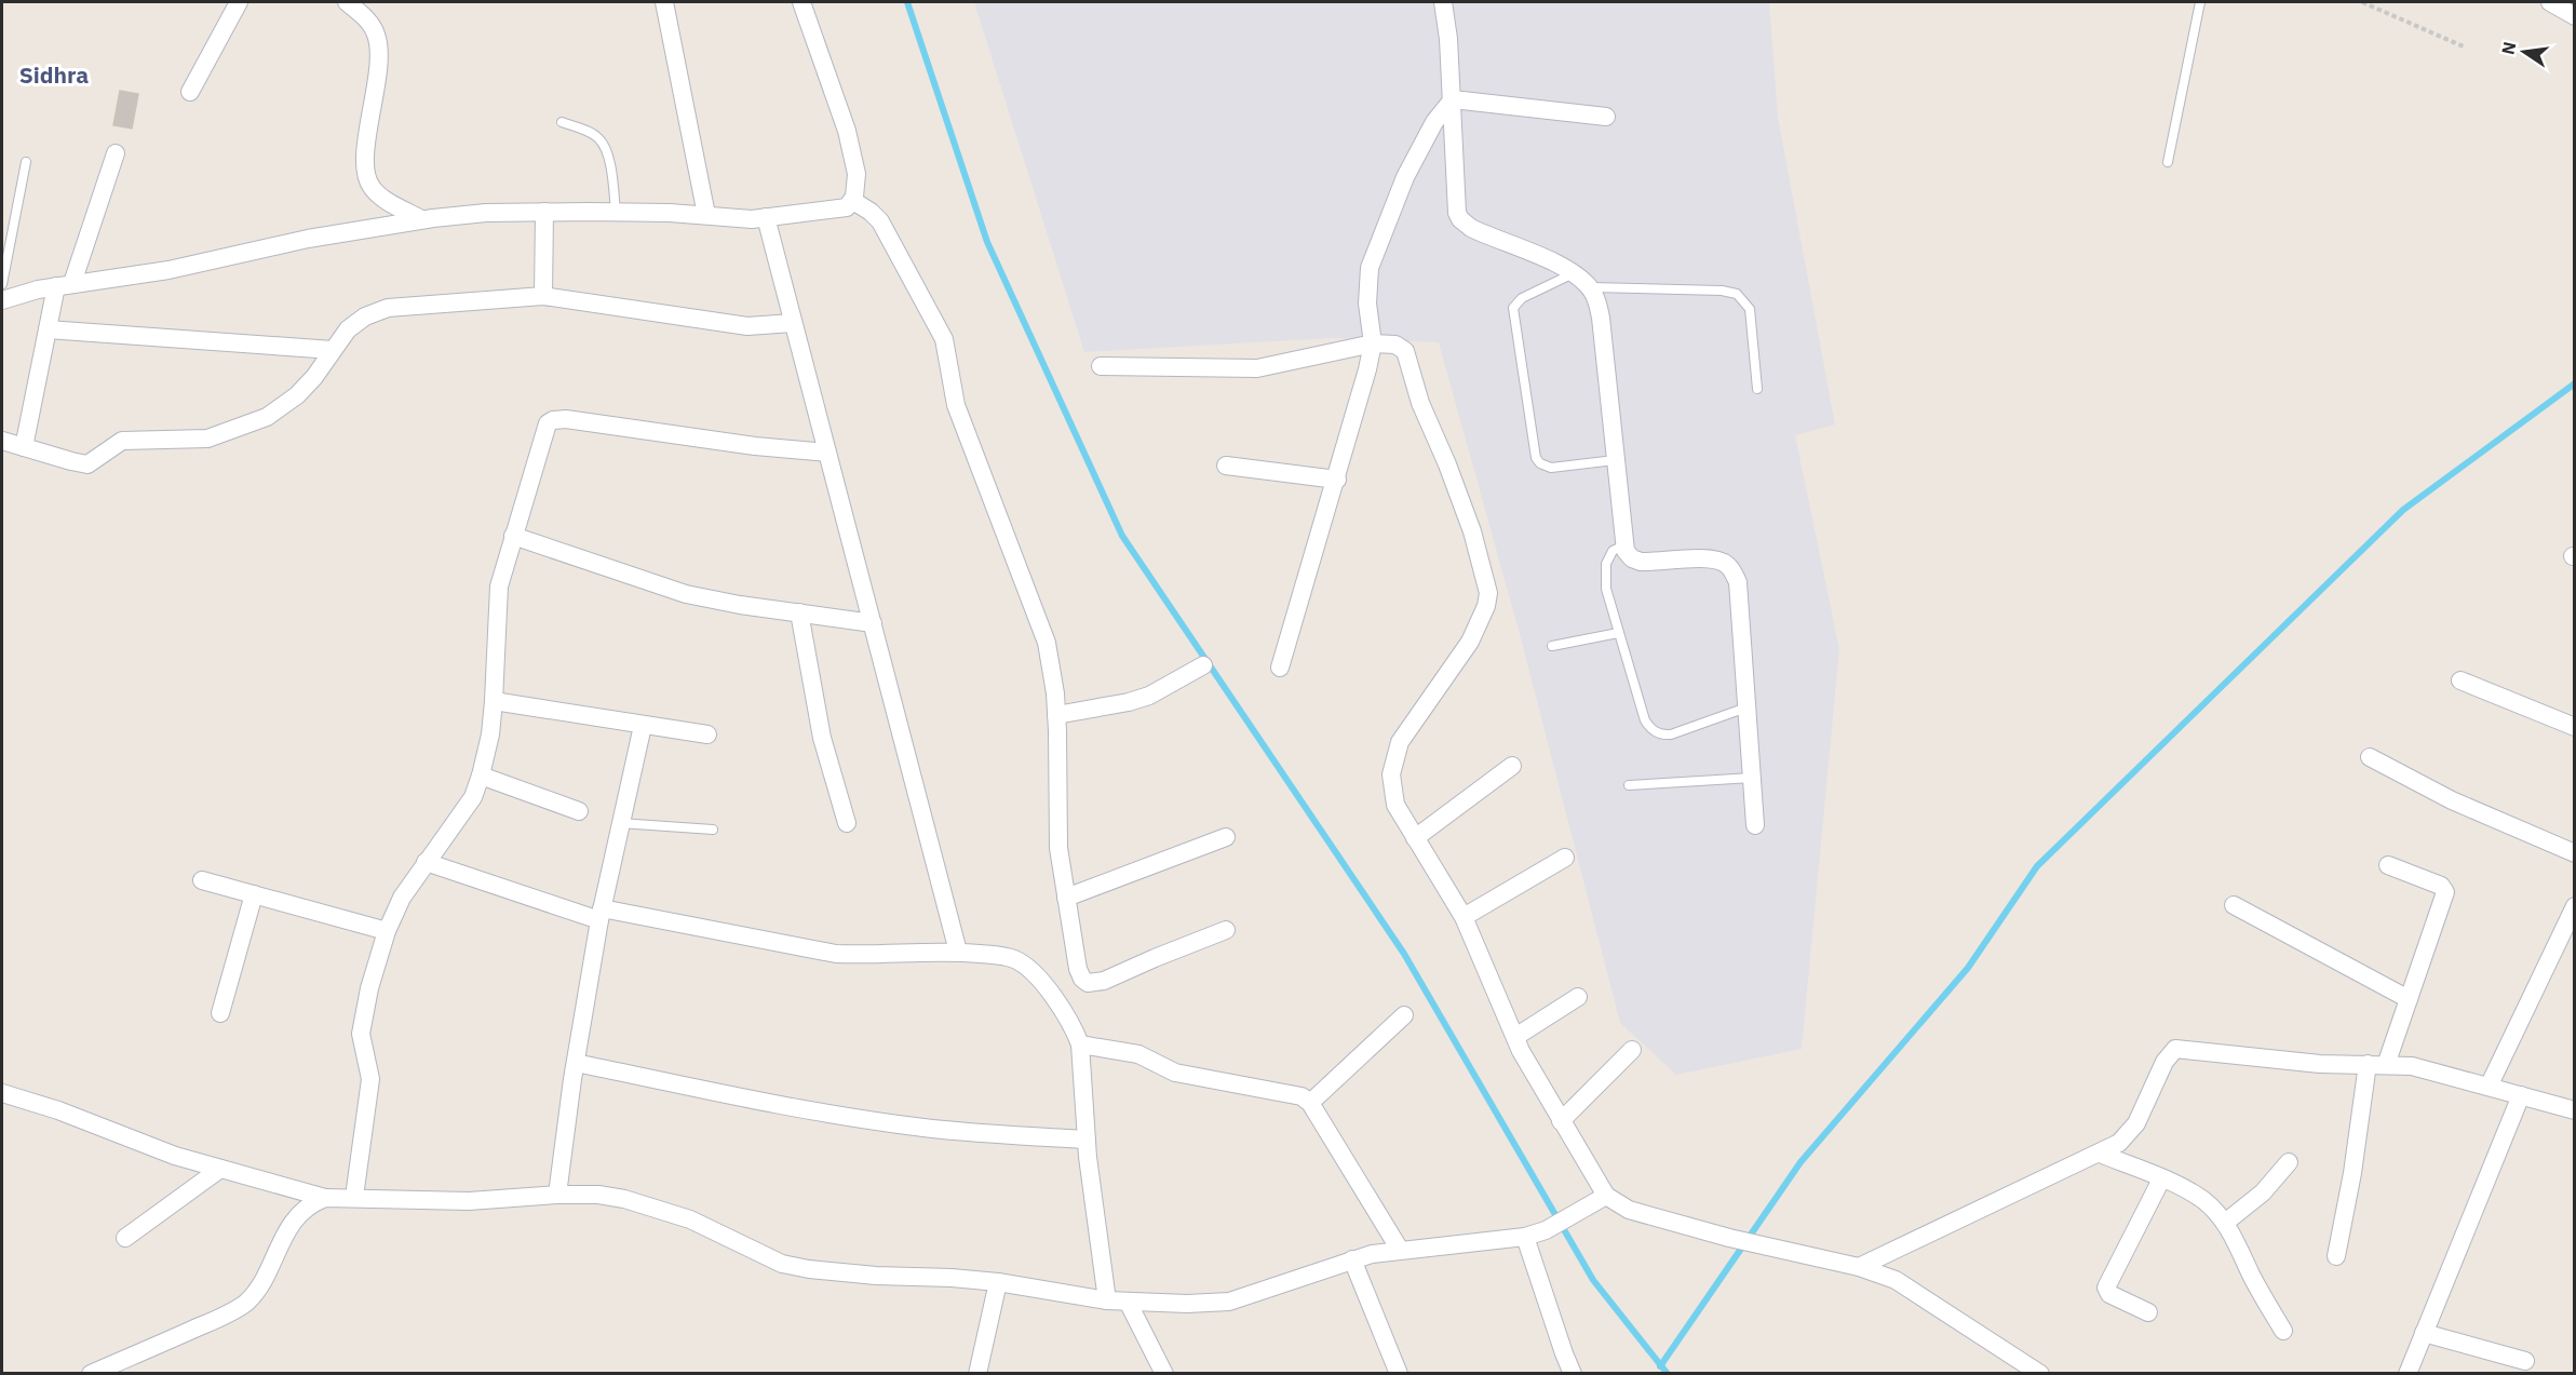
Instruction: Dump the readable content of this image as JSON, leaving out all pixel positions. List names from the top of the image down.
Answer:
{
  "districts": ["Sidhra"],
  "north": "left"
}
